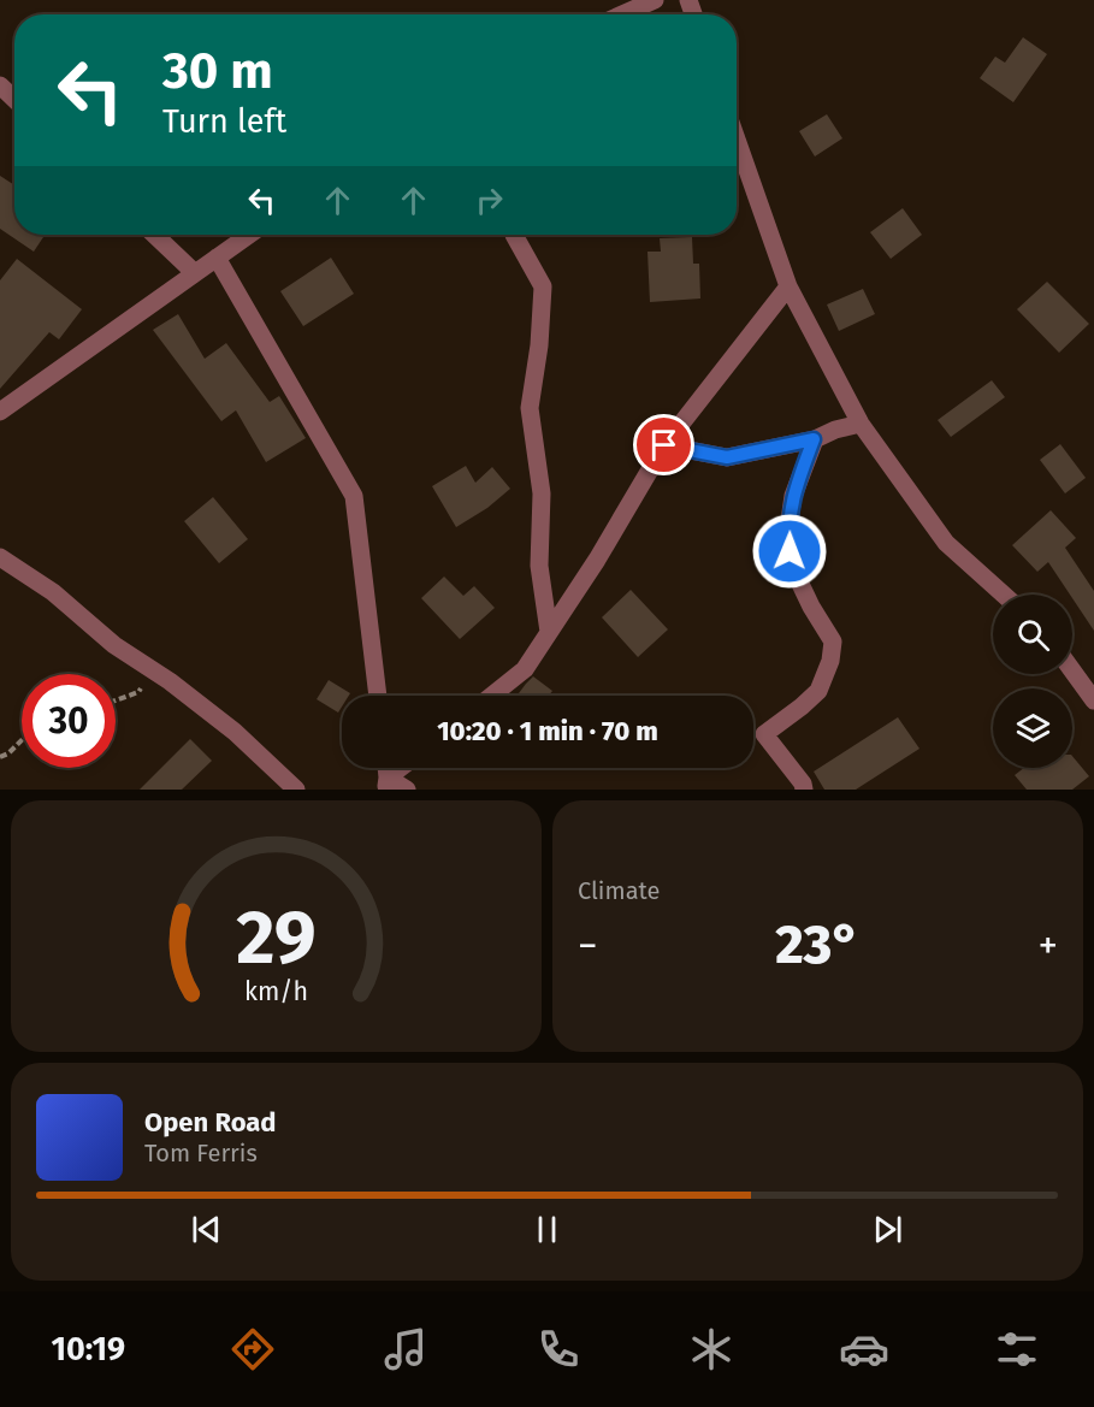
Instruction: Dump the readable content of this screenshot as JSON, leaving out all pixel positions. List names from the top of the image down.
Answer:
{
  "page": {
    "turn": ["30 m", "Turn left"],
    "limit": "30",
    "trip": "10:20 · 1 min · 70 m",
    "tile": "Climate",
    "heat": ["−", "23°", "+"],
    "song": ["Open Road", "Tom Ferris"],
    "tabs": "10:19",
    "gauge": ["29", "km/h"]
  }
}
